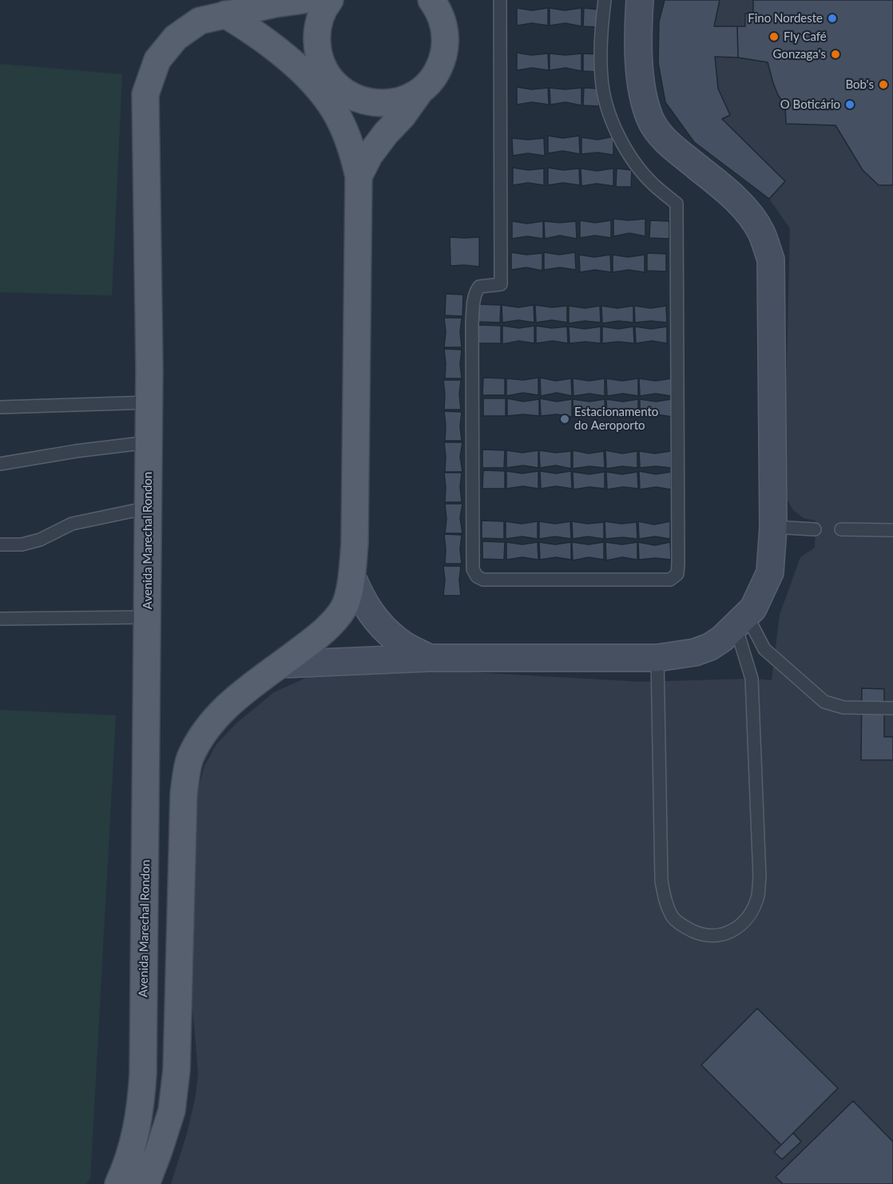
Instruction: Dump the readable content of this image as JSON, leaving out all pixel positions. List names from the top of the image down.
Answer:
{
  "streets": {
    "main road": ["Avenida Marechal Rondon"]
  },
  "places": [
    "Fino Nordeste",
    "Fly Café",
    "Gonzaga's",
    "Bob's",
    "O Boticário",
    "Estacionamento do Aeroporto"
  ]
}
